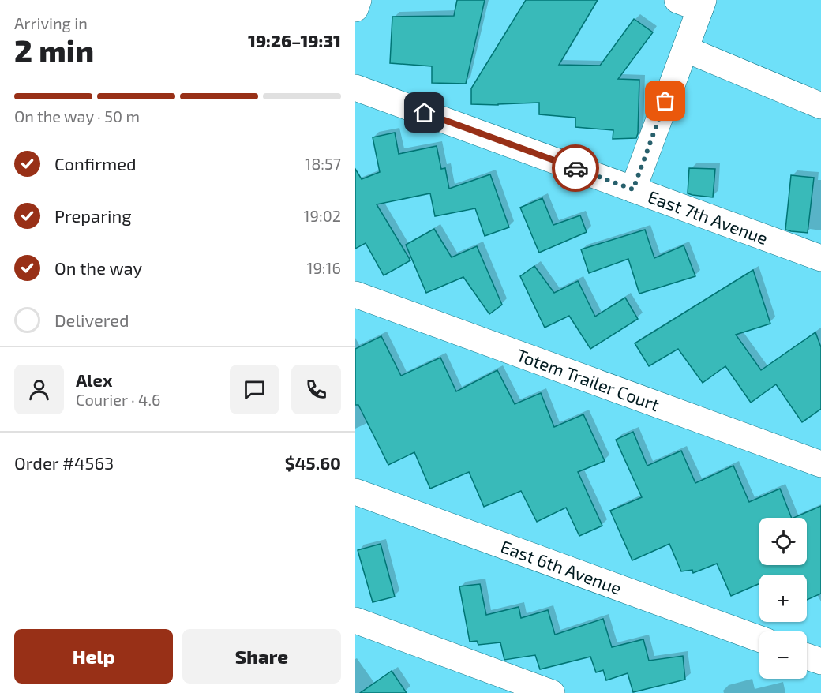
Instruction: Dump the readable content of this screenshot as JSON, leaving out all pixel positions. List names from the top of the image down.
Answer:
{
  "streets": {
    "street": ["East 7th Avenue", "Totem Trailer Court", "East 6th Avenue"]
  },
  "page": {
    "heading": ["2 min", "Arriving in", "19:26–19:31"],
    "panel": [
      "Alex",
      "Courier · 4.6",
      "Order #4563",
      "$45.60"
    ],
    "bar": "On the way · 50 m",
    "list": [
      ["Confirmed", "18:57"],
      ["Preparing", "19:02"],
      ["On the way", "19:16"],
      "Delivered"
    ],
    "map_buttons": ["+", "−"],
    "buttons": ["Help", "Share"]
  }
}
